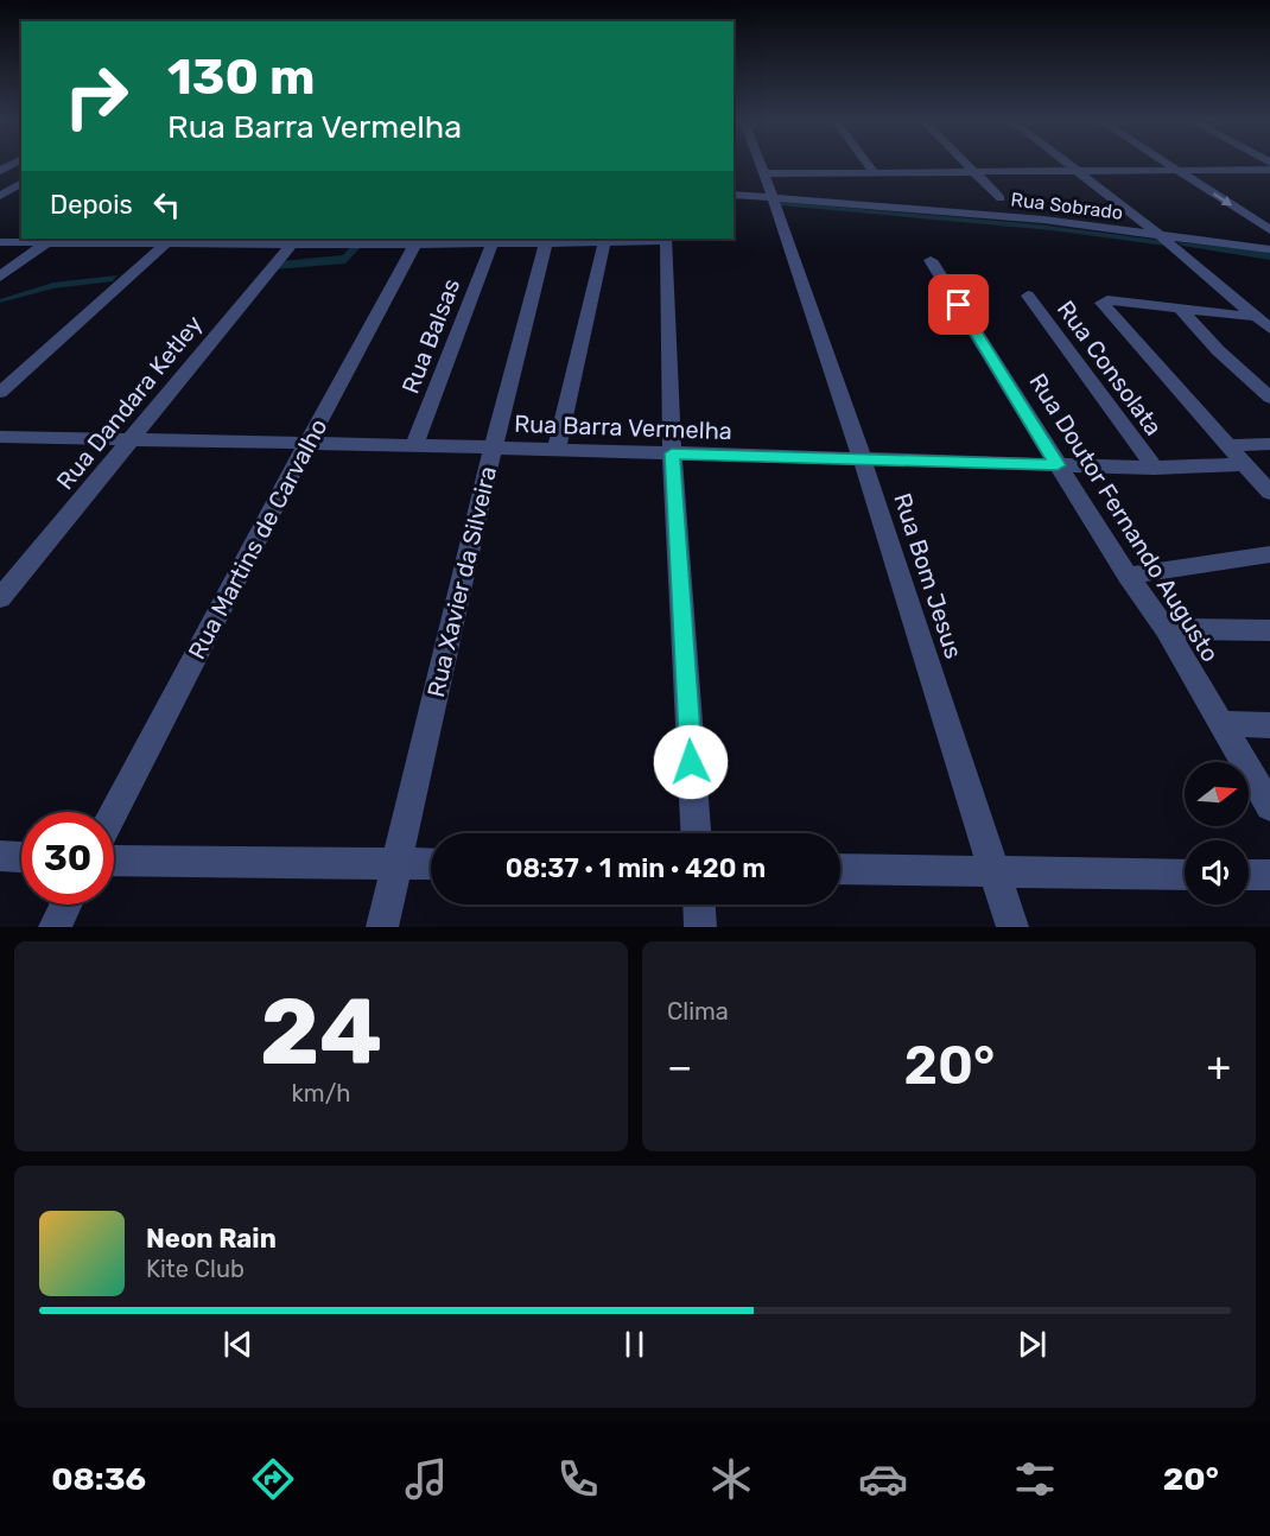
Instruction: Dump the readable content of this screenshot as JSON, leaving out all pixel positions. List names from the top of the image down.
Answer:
{
  "streets": {
    "street": [
      "Rua Sobrado",
      "Rua Balsas",
      "Rua Consolata",
      "Rua Dandara Ketley",
      "Rua Barra Vermelha",
      "Rua Doutor Fernando Augusto",
      "Rua Martins de Carvalho",
      "Rua Bom Jesus",
      "Rua Xavier da Silveira"
    ]
  },
  "crossings": [
    ["Rua Sobrado", "Rua Bom Jesus"],
    ["Rua Balsas", "Rua Barra Vermelha"],
    ["Rua Consolata", "Rua Barra Vermelha"],
    ["Rua Dandara Ketley", "Rua Barra Vermelha"],
    ["Rua Barra Vermelha", "Rua Doutor Fernando Augusto"],
    ["Rua Barra Vermelha", "Rua Martins de Carvalho"],
    ["Rua Barra Vermelha", "Rua Bom Jesus"],
    ["Rua Barra Vermelha", "Rua Xavier da Silveira"]
  ],
  "north": "right",
  "page": {
    "turn": ["130 m", "Rua Barra Vermelha"],
    "then": "Depois",
    "limit": "30",
    "trip": "08:37 · 1 min · 420 m",
    "tile": [
      ["24", "km/h"],
      "Clima"
    ],
    "heat": ["−", "20°", "+"],
    "song": ["Neon Rain", "Kite Club"],
    "tabs": ["08:36", "20°"]
  }
}
